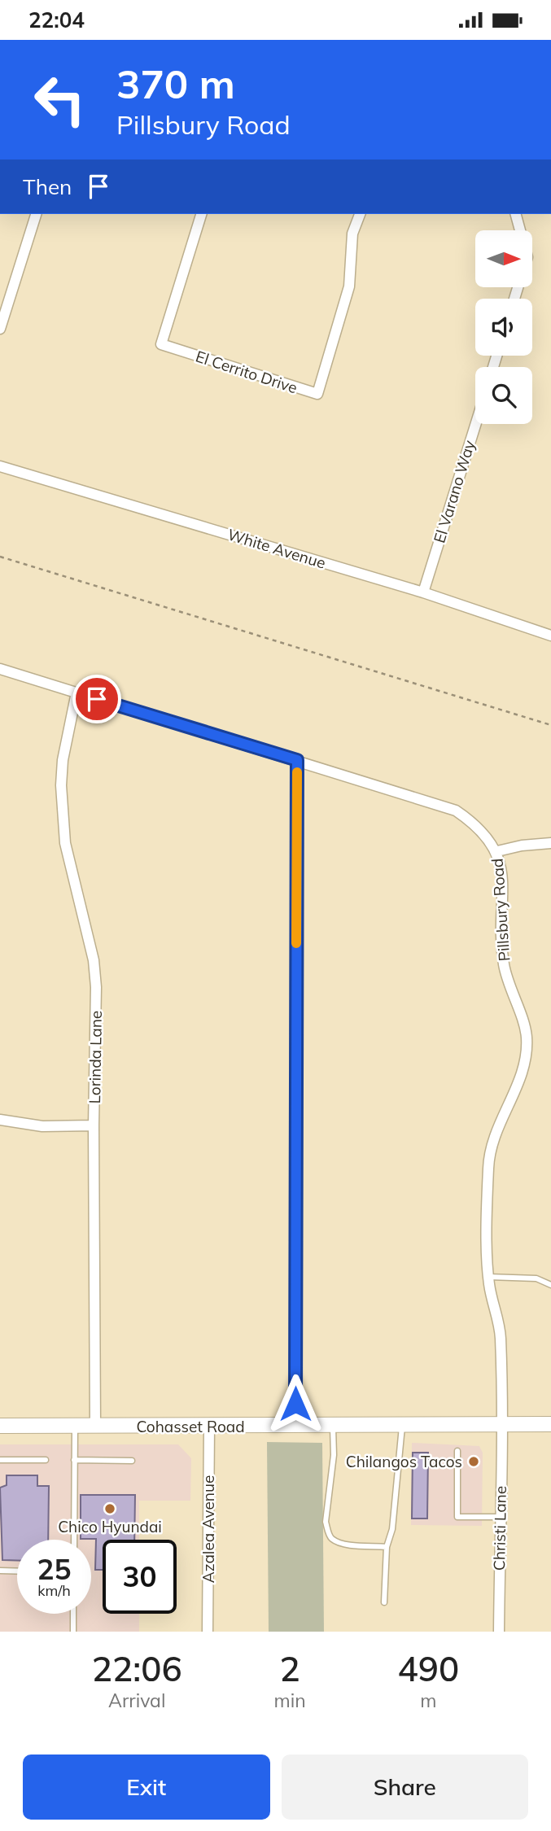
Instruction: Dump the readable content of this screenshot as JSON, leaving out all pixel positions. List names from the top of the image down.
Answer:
{
  "streets": {
    "street": [
      "El Cerrito Drive",
      "El Varano Way",
      "White Avenue",
      "Pillsbury Road",
      "Lorinda Lane",
      "Cohasset Road",
      "Christi Lane",
      "Azalea Avenue"
    ]
  },
  "crossings": [
    ["El Varano Way", "White Avenue"],
    ["Pillsbury Road", "Lorinda Lane"],
    ["Pillsbury Road", "Cohasset Road"],
    ["Pillsbury Road", "Christi Lane"],
    ["Lorinda Lane", "Cohasset Road"],
    ["Cohasset Road", "Christi Lane"],
    ["Cohasset Road", "Azalea Avenue"]
  ],
  "places": ["Chilangos Tacos", "Chico Hyundai"],
  "north": "right",
  "page": {
    "status": "22:04",
    "turn": ["370 m", "Pillsbury Road"],
    "then": "Then",
    "speed": "25 km/h",
    "limit": "30",
    "eta": [
      "22:06",
      "Arrival",
      "2",
      "min",
      "490",
      "m"
    ],
    "buttons": ["Exit", "Share"]
  }
}
